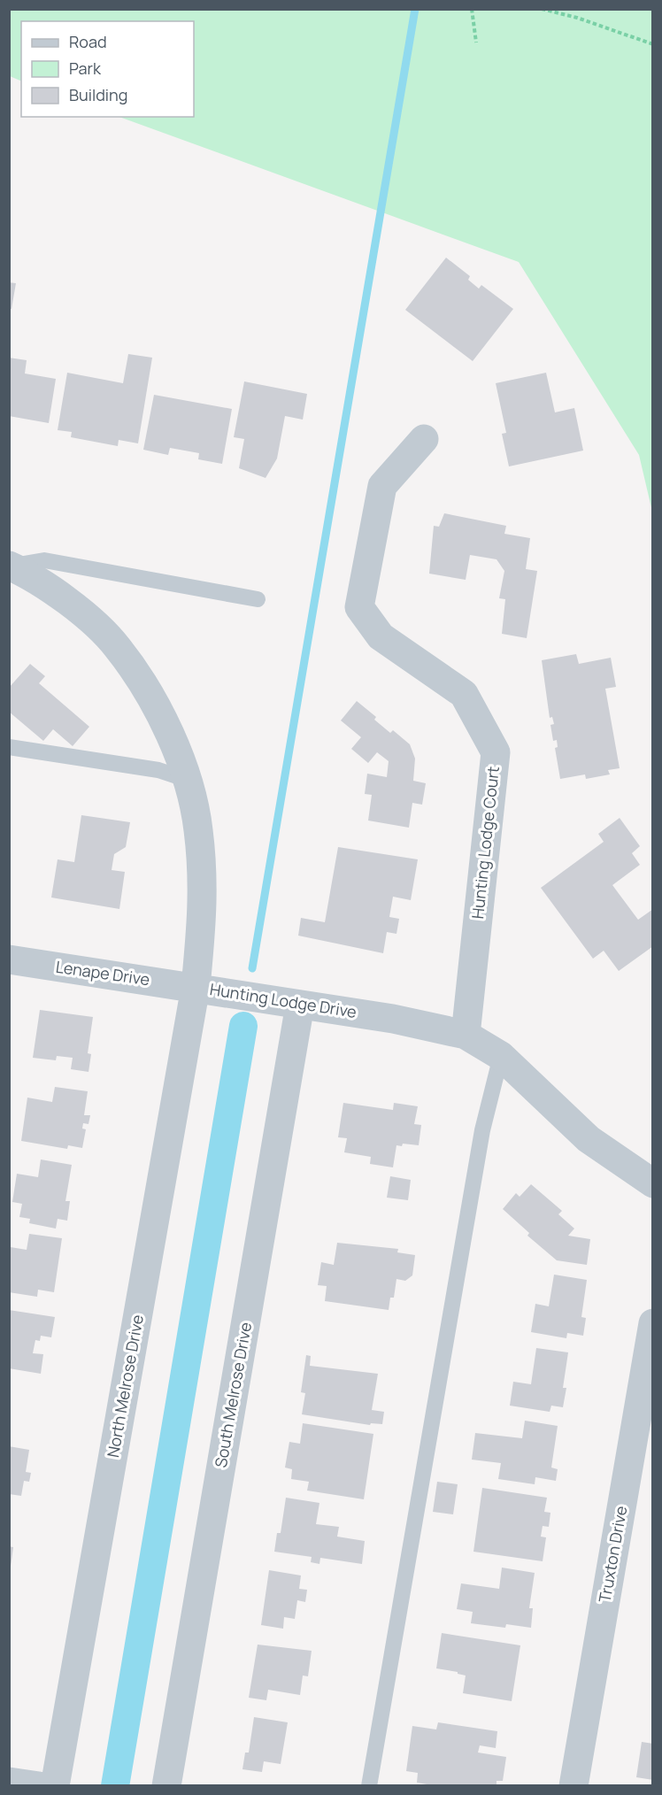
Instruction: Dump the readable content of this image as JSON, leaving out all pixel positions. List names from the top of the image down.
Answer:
{
  "streets": {
    "street": [
      "Hunting Lodge Court",
      "Lenape Drive",
      "Hunting Lodge Drive",
      "North Melrose Drive",
      "South Melrose Drive",
      "Truxton Drive"
    ]
  },
  "crossings": [
    ["Hunting Lodge Court", "Hunting Lodge Drive"],
    ["Lenape Drive", "Hunting Lodge Drive"],
    ["Lenape Drive", "North Melrose Drive"],
    ["Hunting Lodge Drive", "North Melrose Drive"],
    ["Hunting Lodge Drive", "South Melrose Drive"]
  ],
  "legend": ["Road", "Park", "Building"]
}
